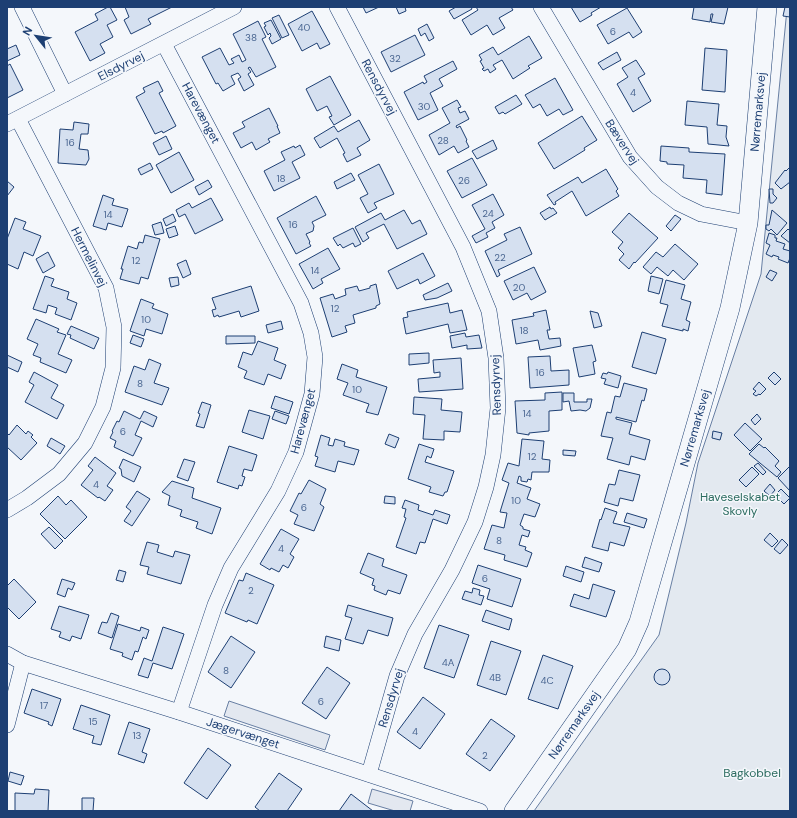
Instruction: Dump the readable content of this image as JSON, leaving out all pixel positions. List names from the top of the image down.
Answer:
{
  "streets": {
    "street": [
      "Elsdyrvej",
      "Rensdyrvej",
      "Nørremarksvej",
      "Harevænget",
      "Bævervej",
      "Hermelinvej",
      "Jægervænget"
    ]
  },
  "crossings": [
    ["Elsdyrvej", "Harevænget"],
    ["Elsdyrvej", "Hermelinvej"],
    ["Rensdyrvej", "Jægervænget"],
    ["Nørremarksvej", "Bævervej"],
    ["Harevænget", "Jægervænget"]
  ],
  "parks": ["Haveselskabet Skovly", "Bagkobbel"],
  "house_numbers": [
    "40",
    "6",
    "38",
    "32",
    "4",
    "30",
    "28",
    "16",
    "18",
    "26",
    "24",
    "14",
    "16",
    "22",
    "12",
    "14",
    "20",
    "12",
    "10",
    "18",
    "16",
    "8",
    "10",
    "14",
    "6",
    "12",
    "4",
    "10",
    "6",
    "8",
    "4",
    "6",
    "2",
    "4A",
    "8",
    "4B",
    "4C",
    "6",
    "17",
    "15",
    "4",
    "13",
    "2"
  ],
  "north": "top left"
}
